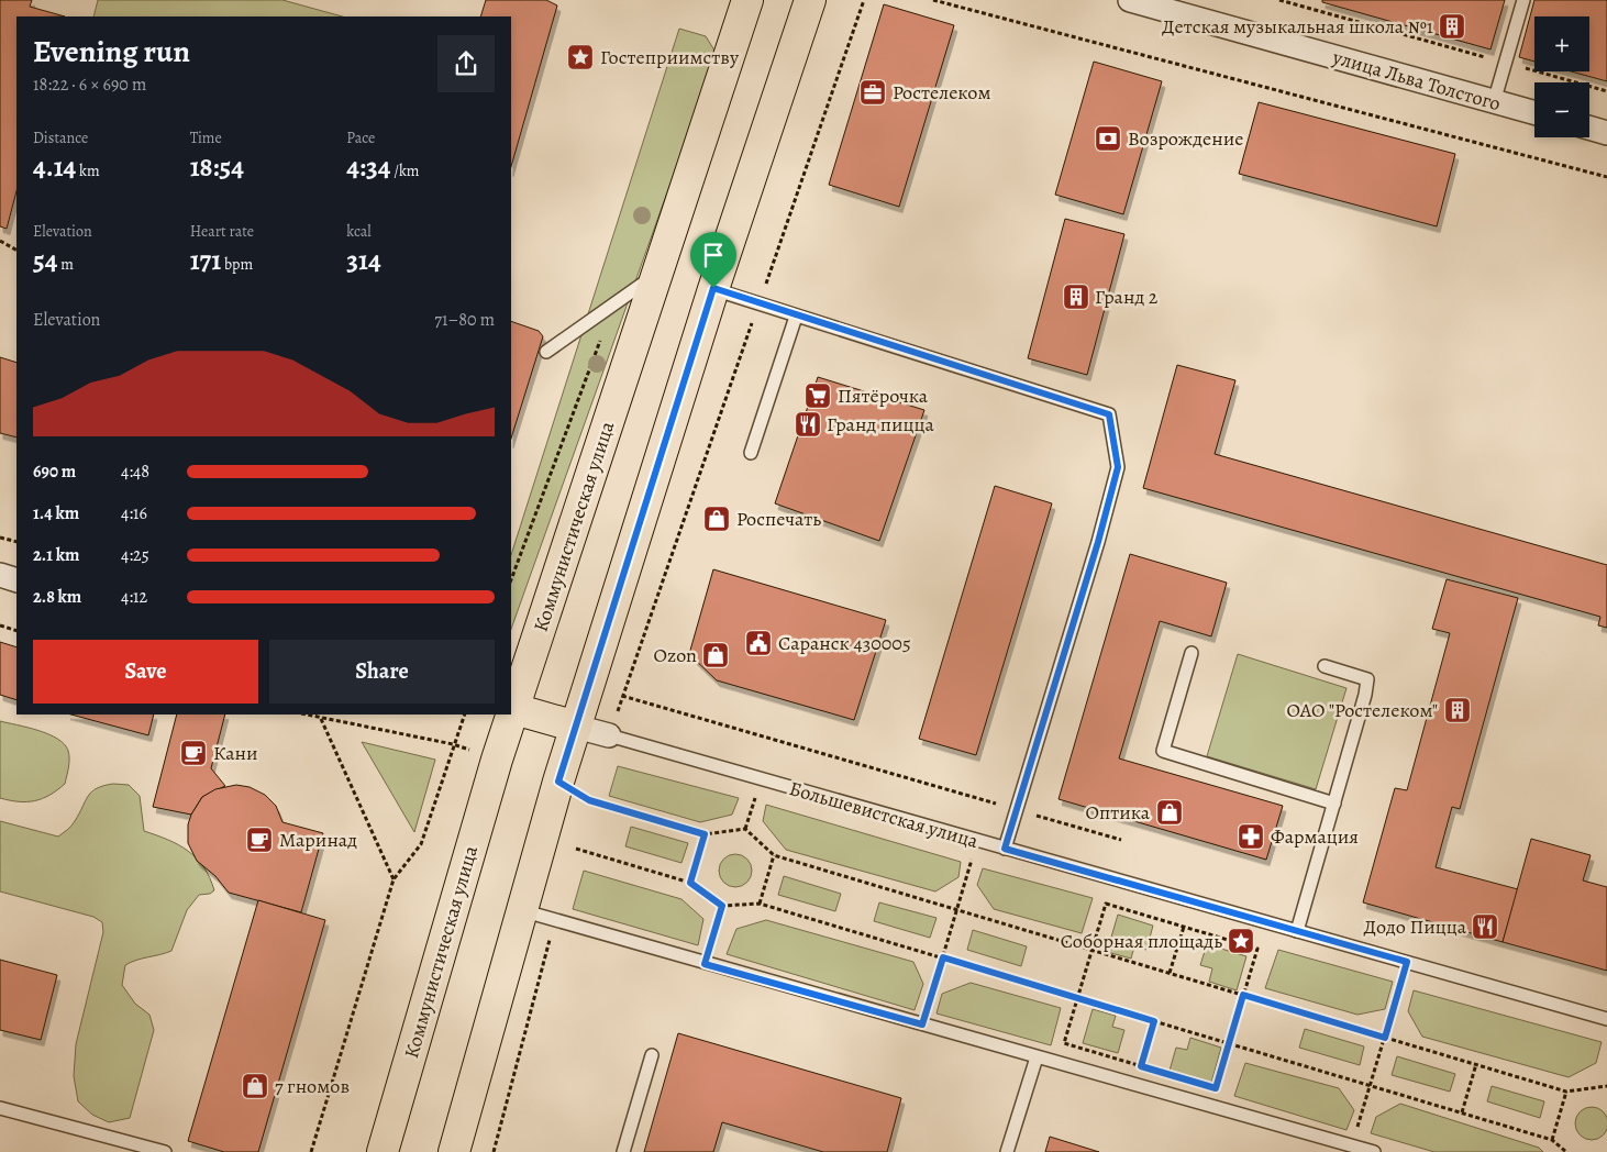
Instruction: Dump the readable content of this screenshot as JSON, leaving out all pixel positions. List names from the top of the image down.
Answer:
{
  "streets": {
    "main road": ["Коммунистическая улица", "Большевистская улица"],
    "street": ["улица Льва Толстого"]
  },
  "crossings": [
    ["Коммунистическая улица", "Большевистская улица"]
  ],
  "places": {
    "building": ["Детская музыкальная школа №1", "Гранд 2", "ОАО \"Ростелеком\""],
    "place": ["Гостеприимству", "Соборная площадь"],
    "office": ["Ростелеком"],
    "bank": ["Возрождение"],
    "supermarket": ["Пятёрочка"],
    "restaurant": ["Гранд пицца", "Додо Пицца"],
    "shop": [
      "Роспечать",
      "Ozon",
      "Оптика",
      "7 гномов"
    ],
    "public building": ["Саранск 430005"],
    "cafe": ["Кани", "Маринад"],
    "pharmacy": ["Фармация"]
  },
  "page": {
    "map_buttons": ["+", "−"],
    "heading": ["Evening run", "18:22 · 6 × 690 m"],
    "stats": [
      ["Distance", "4.14 km"],
      ["Time", "18:54"],
      ["Pace", "4:34 /km"],
      ["Elevation", "54 m"],
      ["Heart rate", "171 bpm"],
      ["kcal", "314"]
    ],
    "chart": ["Elevation", "71–80 m"],
    "list": [
      {
        "name": "690 m",
        "note": "4:48"
      },
      {
        "name": "1.4 km",
        "note": "4:16"
      },
      {
        "name": "2.1 km",
        "note": "4:25"
      },
      {
        "name": "2.8 km",
        "note": "4:12"
      }
    ],
    "buttons": ["Save", "Share"]
  }
}
